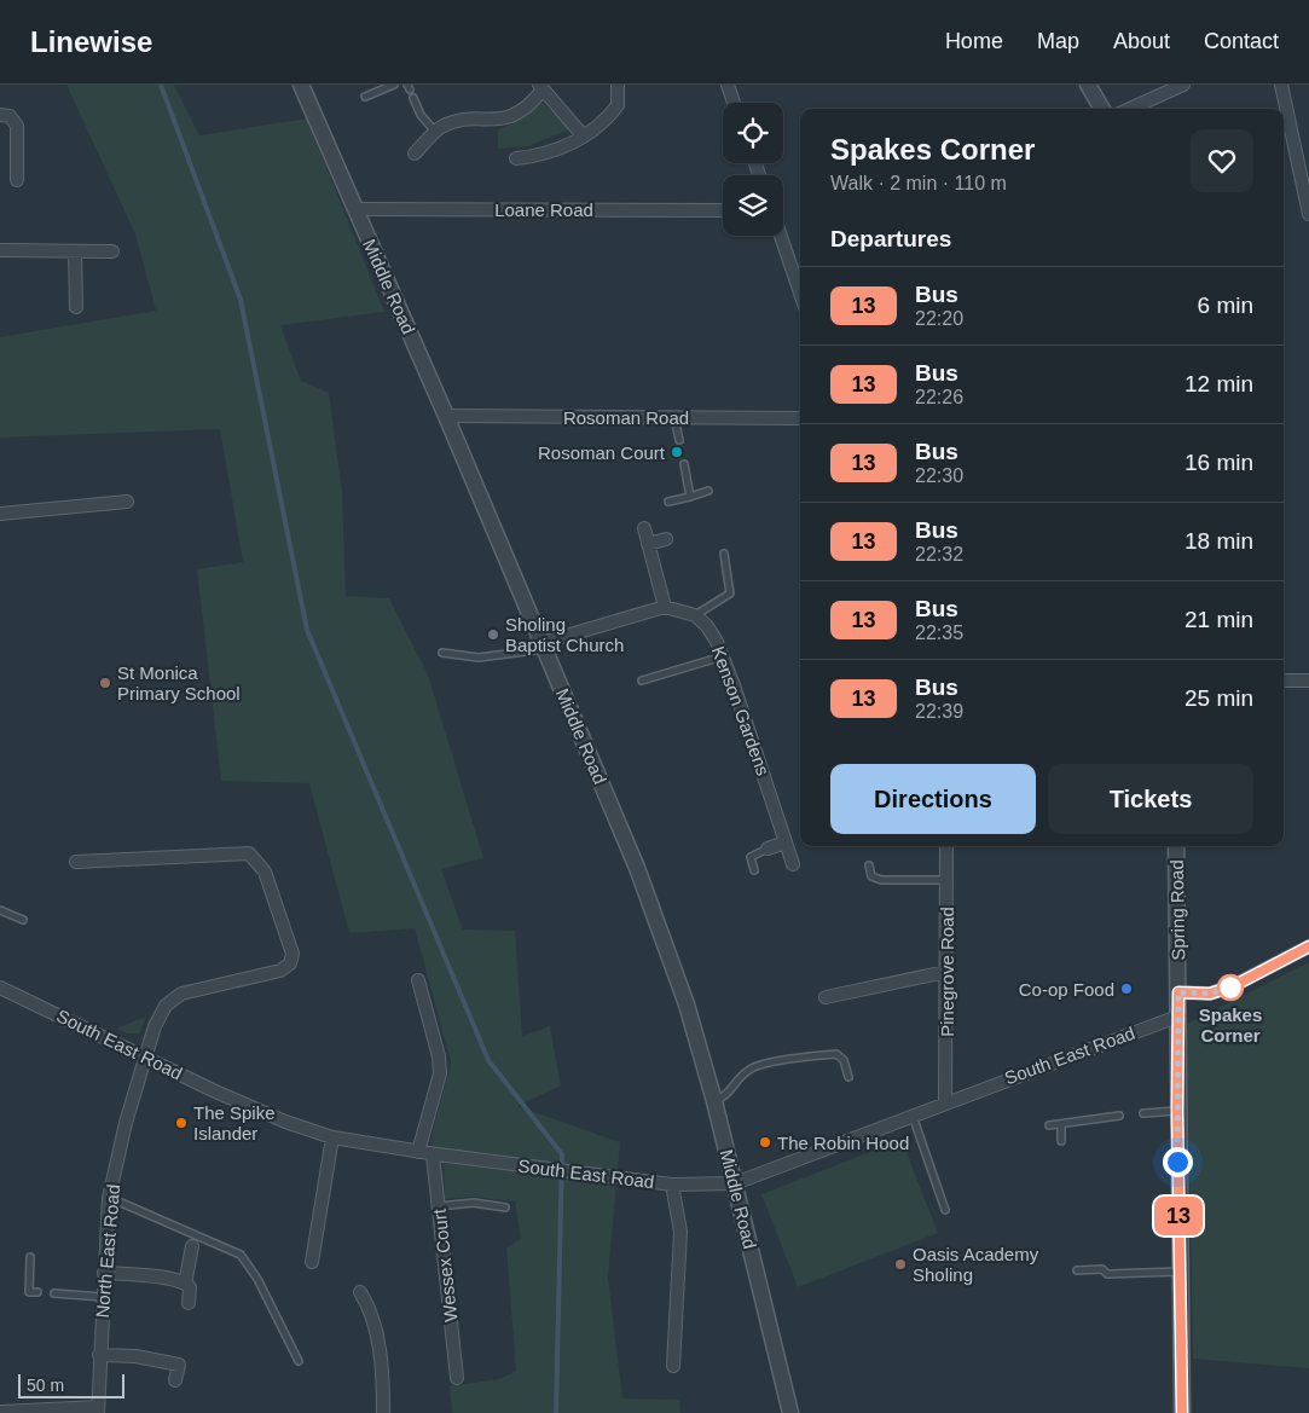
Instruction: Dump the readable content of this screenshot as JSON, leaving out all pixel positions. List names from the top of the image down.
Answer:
{
  "streets": {
    "street": [
      "Loane Road",
      "Middle Road",
      "Rosoman Road",
      "Kenson Gardens",
      "Spring Road",
      "Pinegrove Road",
      "South East Road",
      "North East Road",
      "Wessex Court"
    ]
  },
  "crossings": [
    ["Loane Road", "Middle Road"],
    ["Middle Road", "Rosoman Road"],
    ["Middle Road", "South East Road"],
    ["Spring Road", "South East Road"],
    ["Pinegrove Road", "South East Road"],
    ["South East Road", "North East Road"],
    ["South East Road", "Wessex Court"]
  ],
  "places": [
    "Rosoman Court",
    "Sholing Baptist Church",
    "St Monica Primary School",
    "Spakes Corner",
    "Co-op Food",
    "The Spike Islander",
    "The Robin Hood",
    "Oasis Academy Sholing"
  ],
  "lines": ["bus line 13"],
  "scale_bar": "50 m",
  "page": {
    "header": "Linewise",
    "nav": [
      "Home",
      "Map",
      "About",
      "Contact"
    ],
    "on_map": "13",
    "heading": [
      ["Spakes Corner", "Walk · 2 min · 110 m"],
      "Departures"
    ],
    "list": [
      {
        "mark": "13",
        "name": "Bus",
        "note": "22:20",
        "value": "6 min"
      },
      {
        "mark": "13",
        "name": "Bus",
        "note": "22:26",
        "value": "12 min"
      },
      {
        "mark": "13",
        "name": "Bus",
        "note": "22:30",
        "value": "16 min"
      },
      {
        "mark": "13",
        "name": "Bus",
        "note": "22:32",
        "value": "18 min"
      },
      {
        "mark": "13",
        "name": "Bus",
        "note": "22:35",
        "value": "21 min"
      },
      {
        "mark": "13",
        "name": "Bus",
        "note": "22:39",
        "value": "25 min"
      }
    ],
    "buttons": ["Directions", "Tickets"],
    "scale": "50 m"
  }
}
